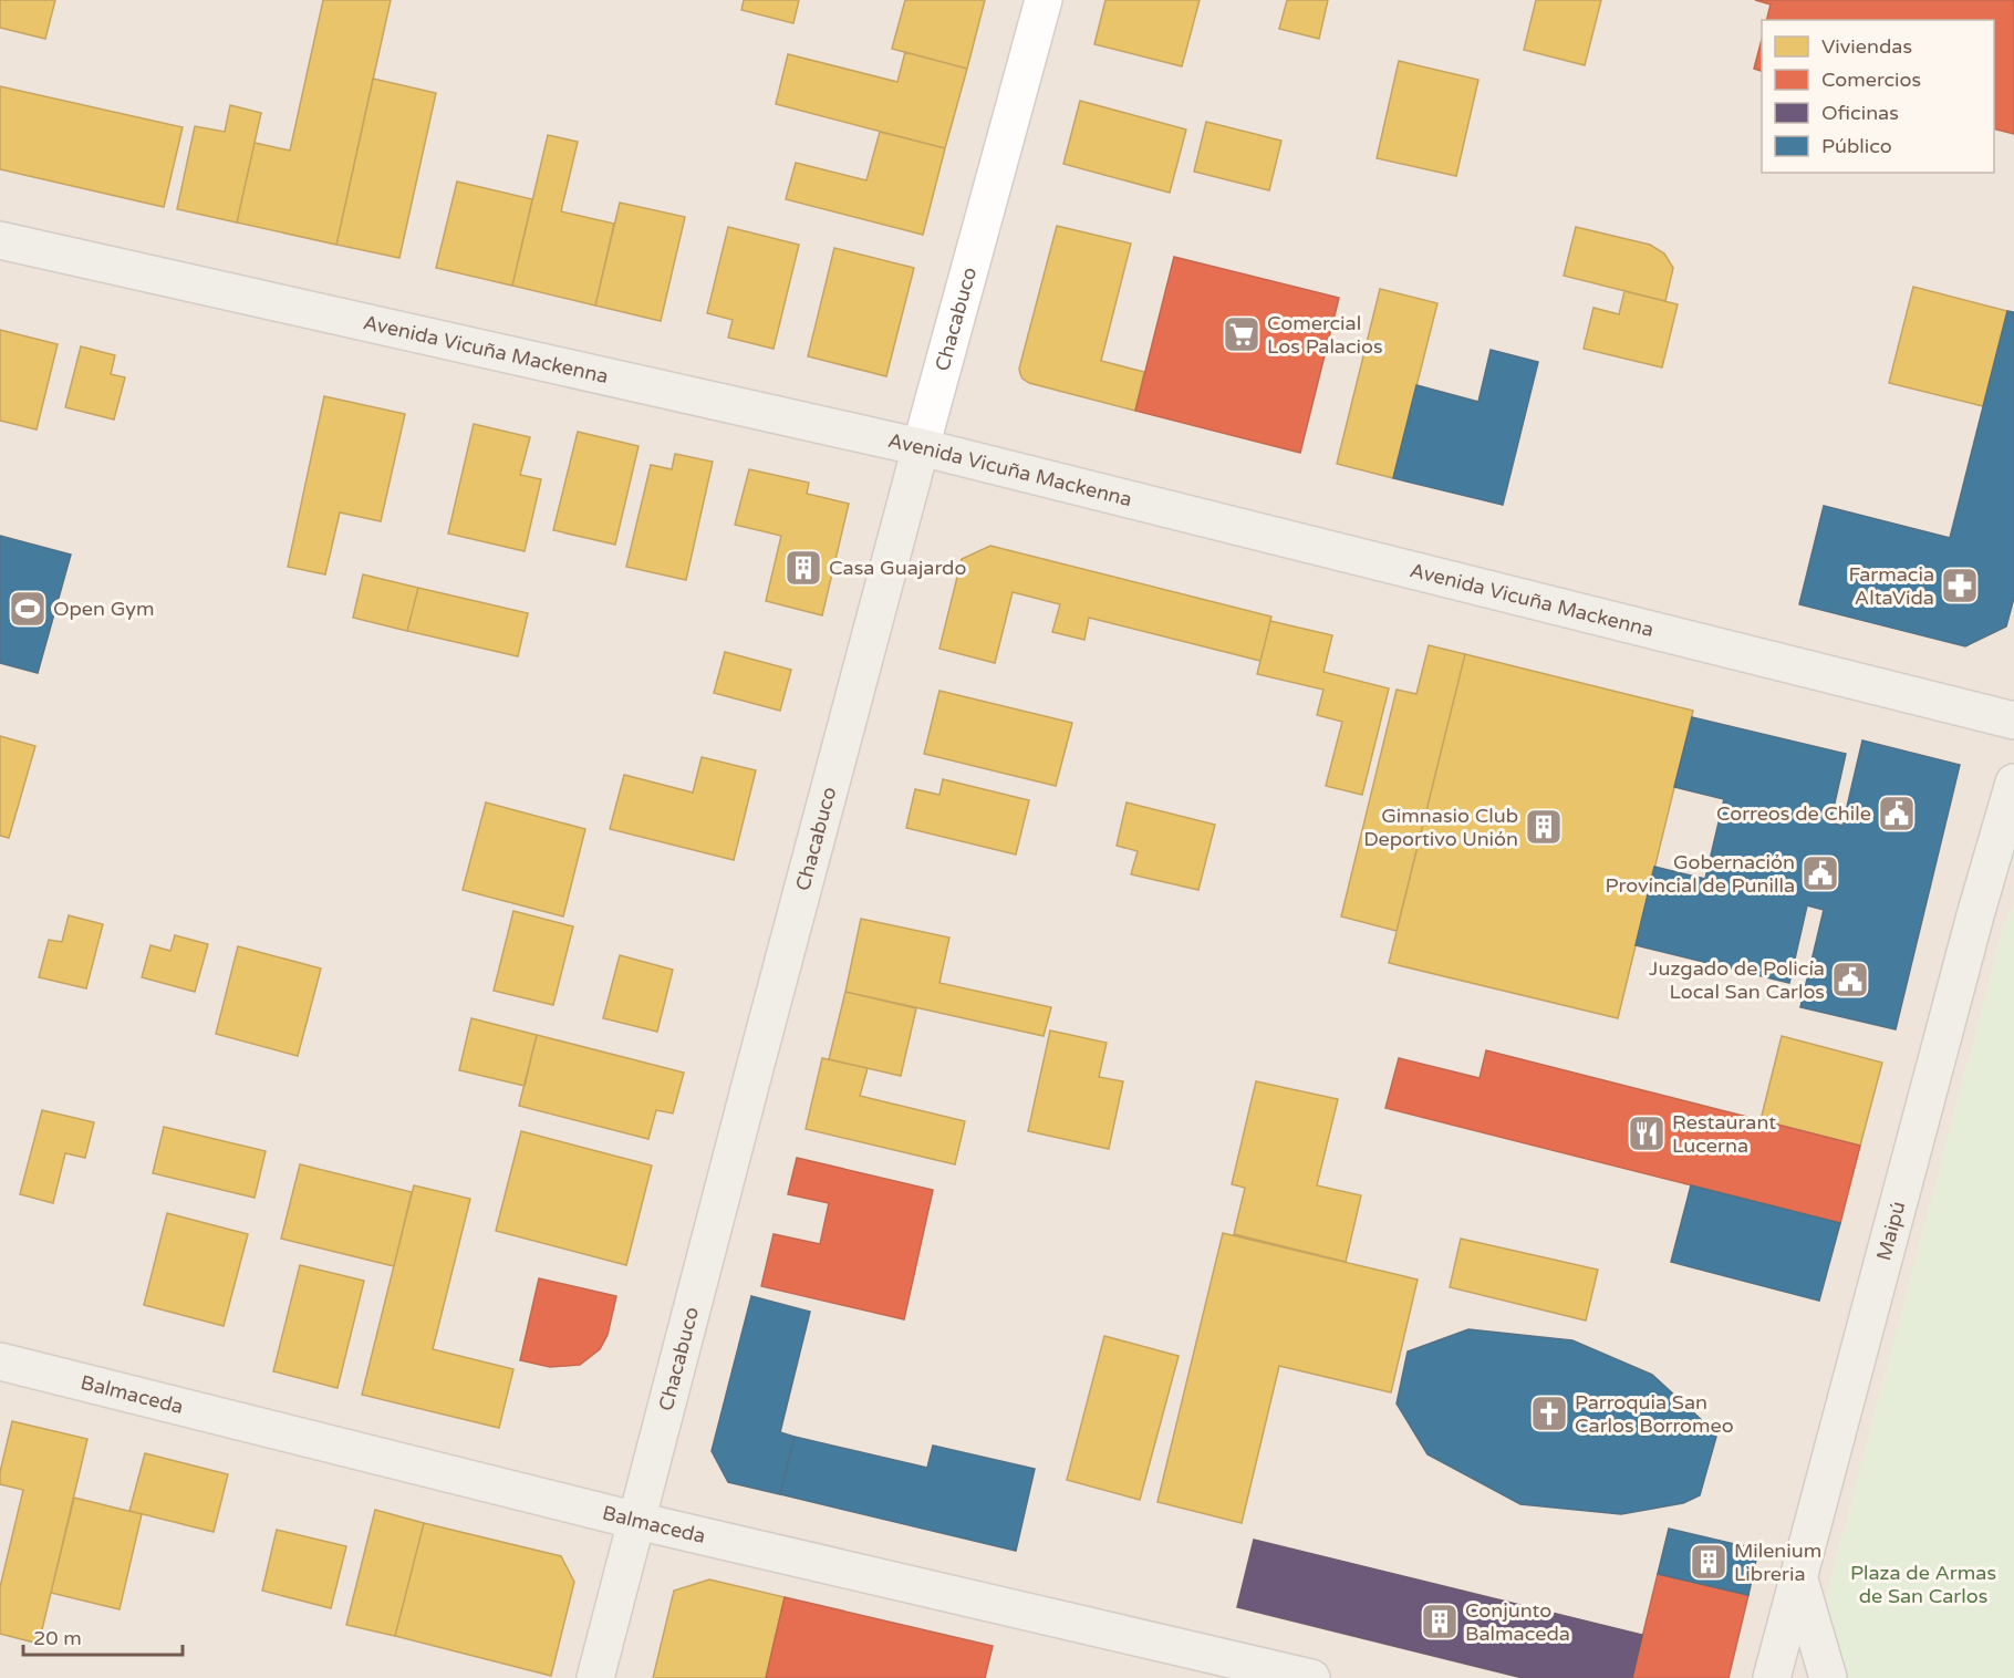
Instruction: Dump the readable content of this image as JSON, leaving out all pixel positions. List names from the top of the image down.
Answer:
{
  "streets": {
    "main road": [
      "Chacabuco",
      "Avenida Vicuña Mackenna",
      "Maipú",
      "Balmaceda"
    ]
  },
  "crossings": [
    ["Chacabuco", "Avenida Vicuña Mackenna"],
    ["Chacabuco", "Balmaceda"]
  ],
  "parks": ["Plaza de Armas de San Carlos"],
  "places": {
    "supermarket": ["Comercial Los Palacios"],
    "building": [
      "Casa Guajardo",
      "Gimnasio Club Deportivo Unión",
      "Milenium Libreria",
      "Conjunto Balmaceda"
    ],
    "pharmacy": ["Farmacia AltaVida"],
    "sports": ["Open Gym"],
    "public building": ["Correos de Chile", "Gobernación Provincial de Punilla", "Juzgado de Policía Local San Carlos"],
    "restaurant": ["Restaurant Lucerna"],
    "church": ["Parroquia San Carlos Borromeo"]
  },
  "legend": [
    "Viviendas",
    "Comercios",
    "Oficinas",
    "Público"
  ],
  "scale_bar": "20 m"
}
